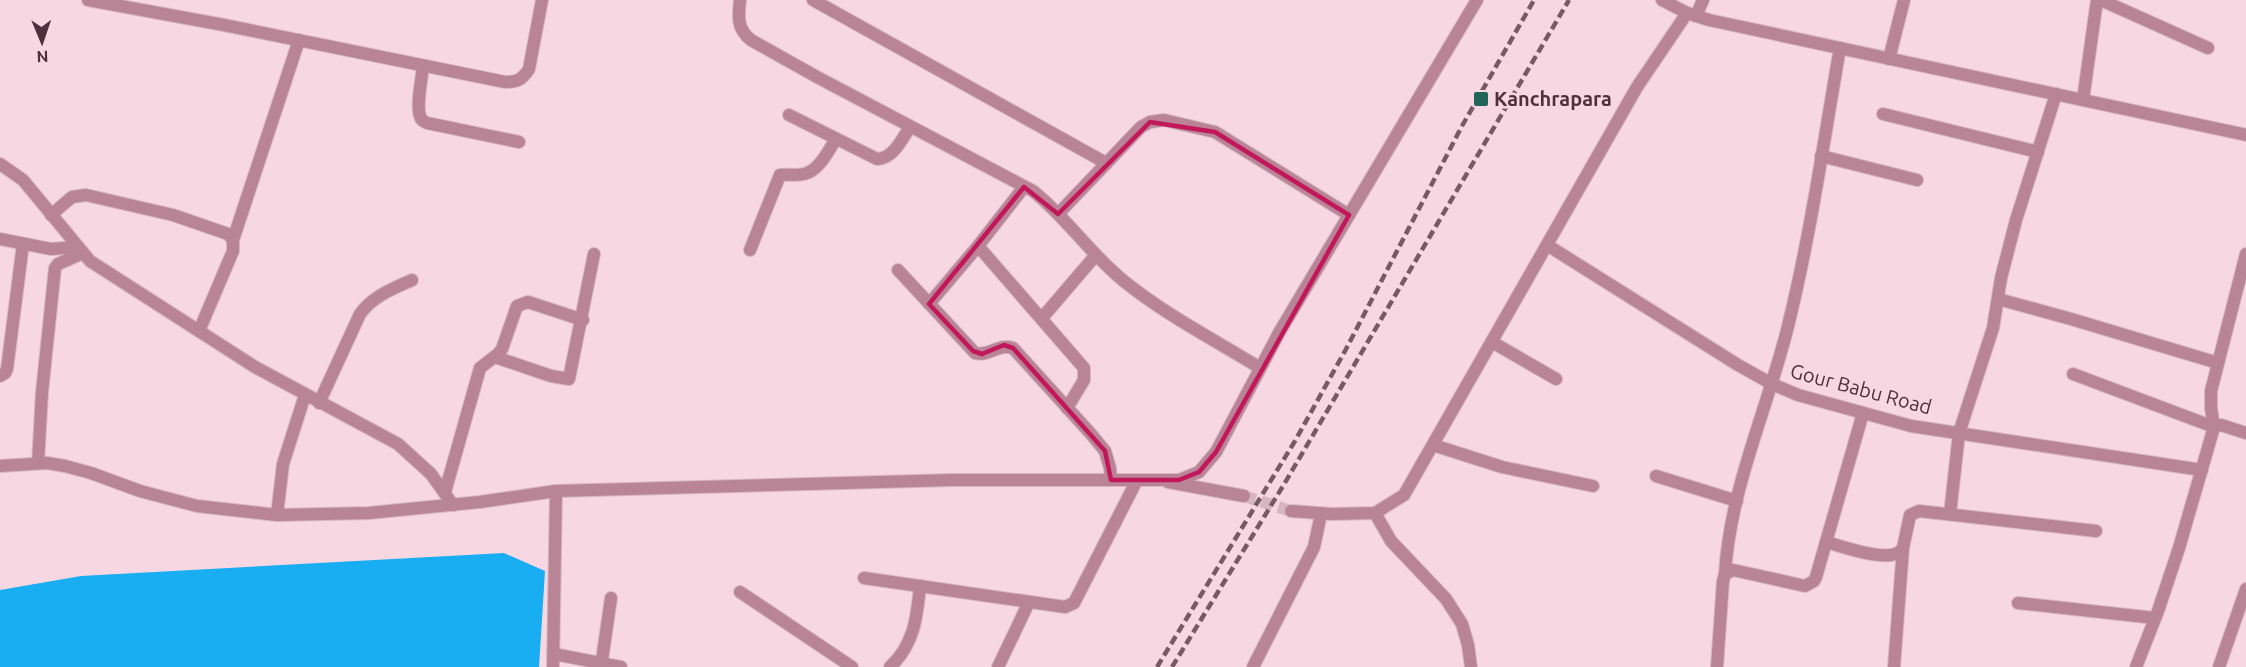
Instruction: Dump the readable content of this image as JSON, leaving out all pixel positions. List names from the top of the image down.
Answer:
{
  "streets": {
    "street": ["Gour Babu Road"]
  },
  "places": {
    "transit": ["Kanchrapara"]
  },
  "north": "bottom"
}
